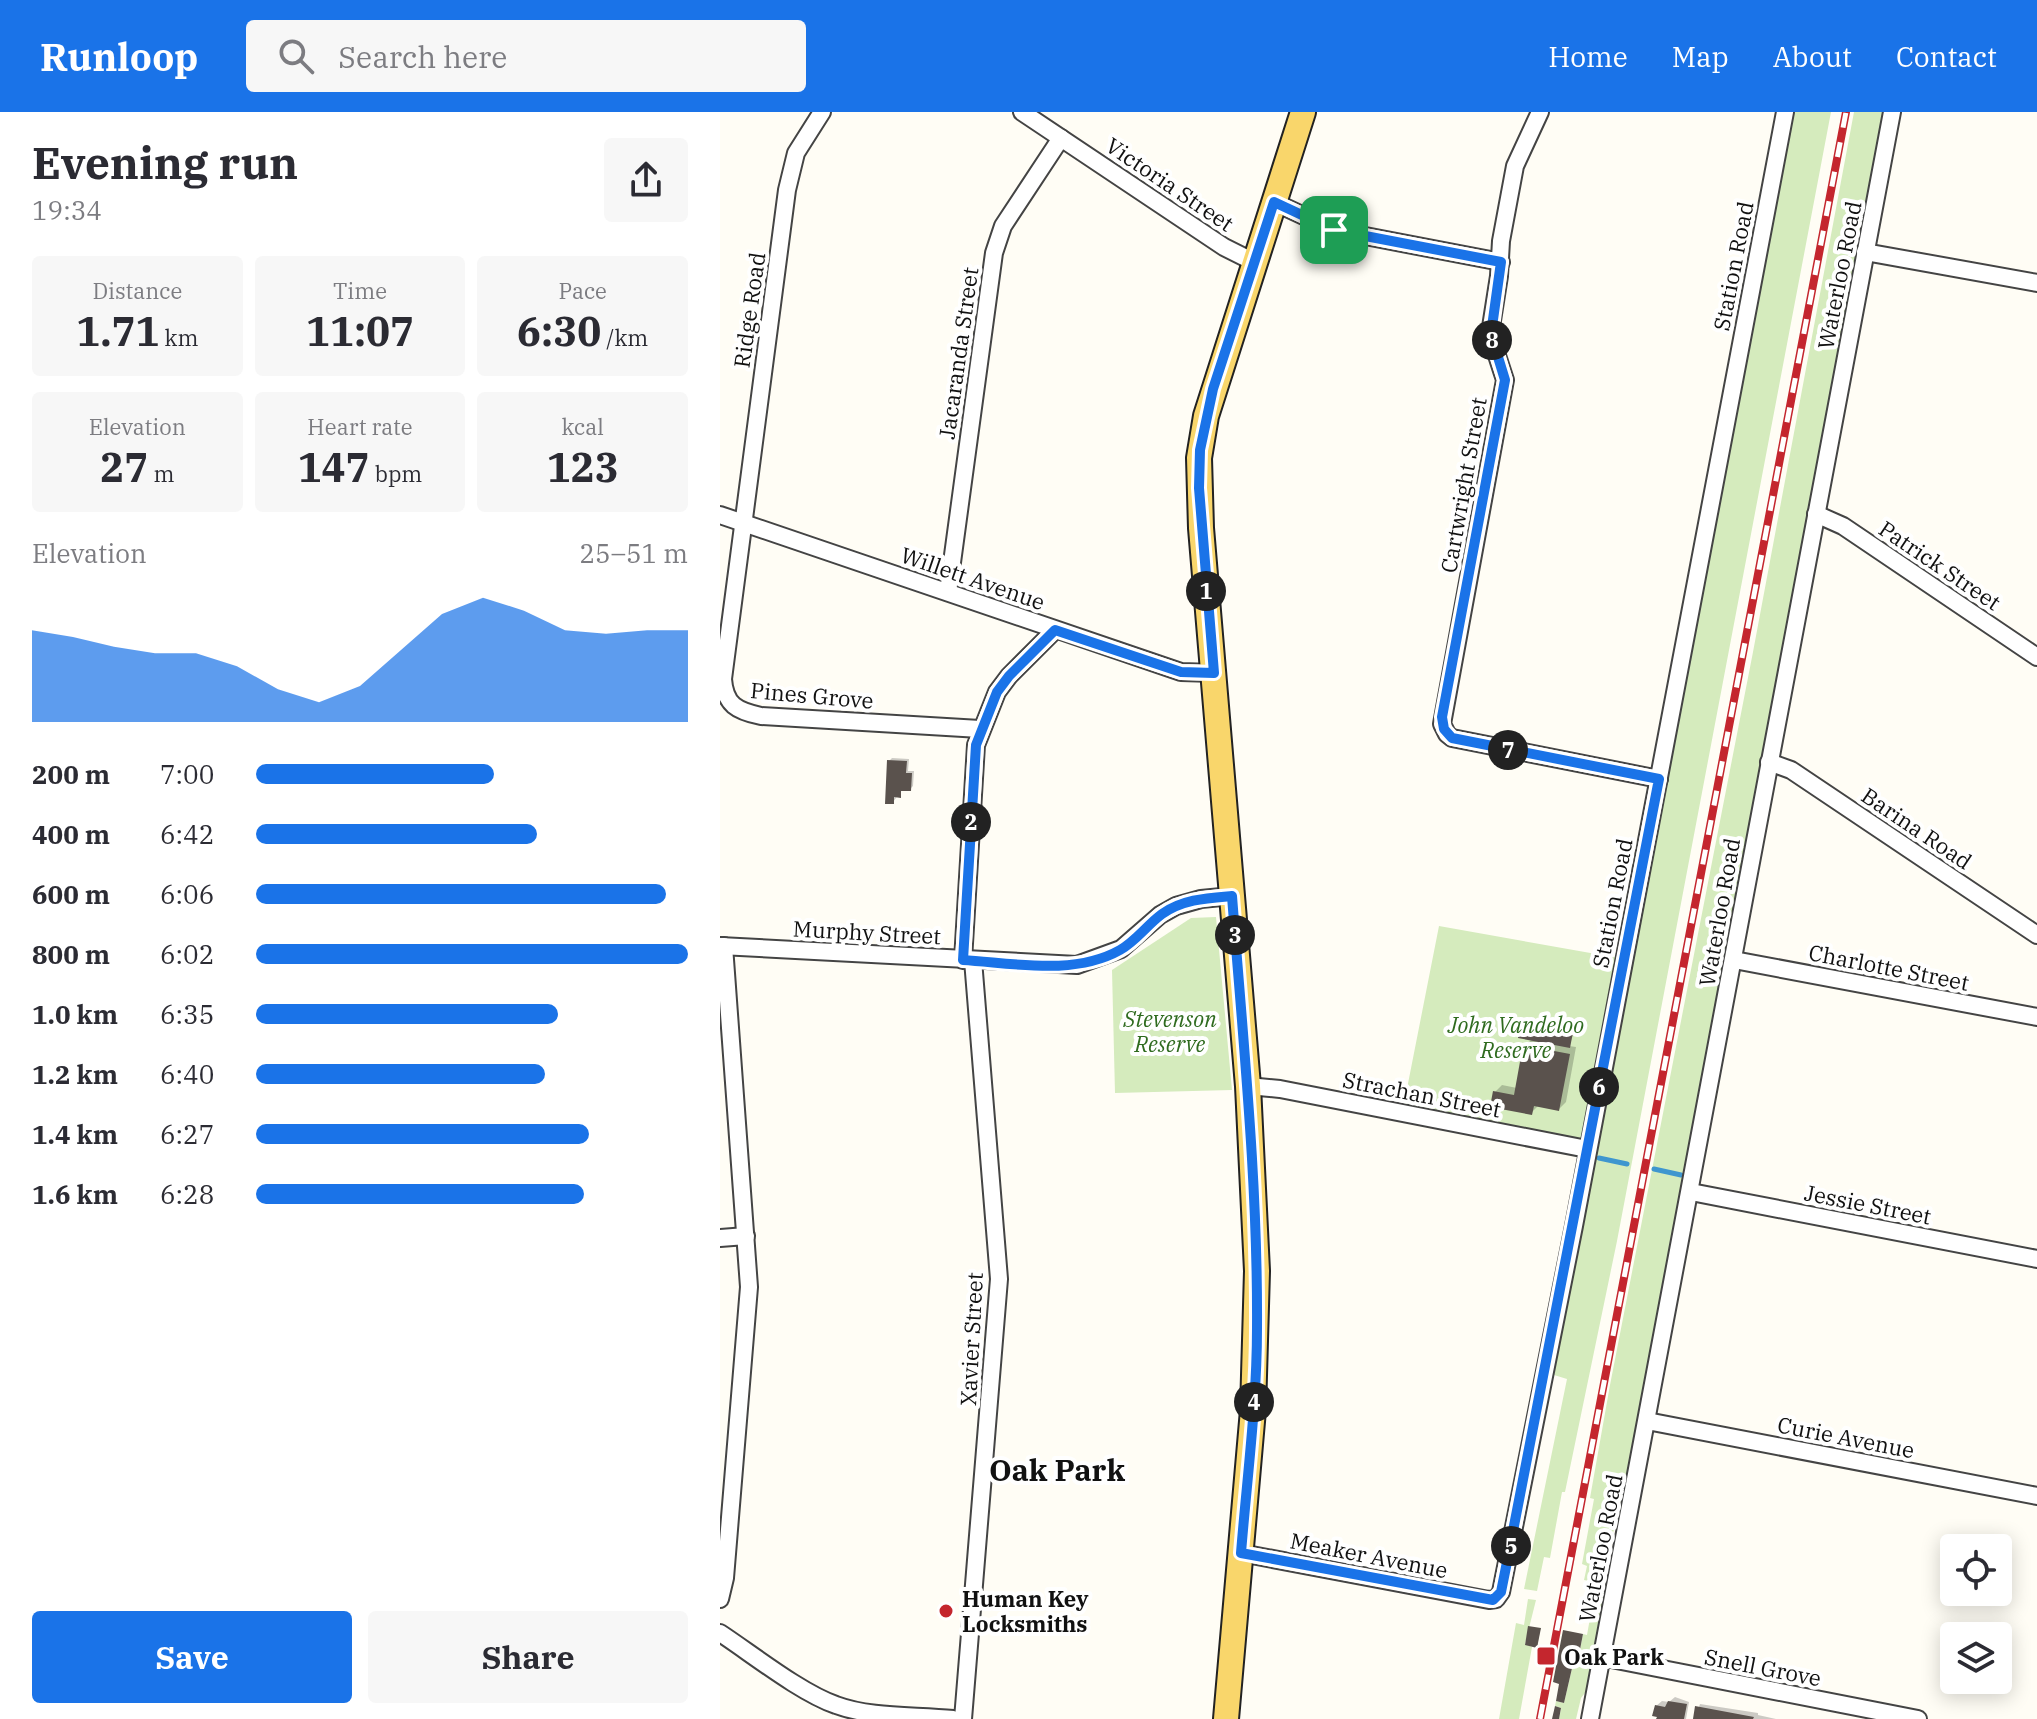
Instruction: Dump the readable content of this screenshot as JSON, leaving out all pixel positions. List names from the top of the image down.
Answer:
{
  "streets": {
    "street": [
      "Victoria Street",
      "Station Road",
      "Waterloo Road",
      "Ridge Road",
      "Jacaranda Street",
      "Cartwright Street",
      "Patrick Street",
      "Willett Avenue",
      "Pines Grove",
      "Barina Road",
      "Murphy Street",
      "Charlotte Street",
      "Strachan Street",
      "Jessie Street",
      "Xavier Street",
      "Curie Avenue",
      "Meaker Avenue",
      "Snell Grove"
    ]
  },
  "crossings": [
    ["Victoria Street", "Jacaranda Street"],
    ["Station Road", "Cartwright Street"],
    ["Station Road", "Strachan Street"],
    ["Station Road", "Meaker Avenue"],
    ["Waterloo Road", "Patrick Street"],
    ["Waterloo Road", "Barina Road"],
    ["Waterloo Road", "Charlotte Street"],
    ["Waterloo Road", "Jessie Street"],
    ["Waterloo Road", "Curie Avenue"],
    ["Waterloo Road", "Snell Grove"],
    ["Ridge Road", "Willett Avenue"],
    ["Ridge Road", "Pines Grove"],
    ["Jacaranda Street", "Willett Avenue"],
    ["Willett Avenue", "Pines Grove"],
    ["Willett Avenue", "Xavier Street"],
    ["Pines Grove", "Xavier Street"],
    ["Murphy Street", "Xavier Street"]
  ],
  "districts": ["Oak Park"],
  "parks": ["Stevenson Reserve", "John Vandeloo Reserve"],
  "places": {
    "other": ["Human Key Locksmiths"],
    "transit": ["Oak Park"]
  },
  "page": {
    "header": "Runloop",
    "search": "Search here",
    "nav": [
      "Home",
      "Map",
      "About",
      "Contact"
    ],
    "heading": ["Evening run", "19:34"],
    "stats": [
      ["Distance", "1.71 km"],
      ["Time", "11:07"],
      ["Pace", "6:30 /km"],
      ["Elevation", "27 m"],
      ["Heart rate", "147 bpm"],
      ["kcal", "123"]
    ],
    "pins": [
      "8",
      "1",
      "7",
      "2",
      "3",
      "6",
      "4",
      "5"
    ],
    "chart": ["Elevation", "25–51 m"],
    "list": [
      {
        "name": "200 m",
        "note": "7:00"
      },
      {
        "name": "400 m",
        "note": "6:42"
      },
      {
        "name": "600 m",
        "note": "6:06"
      },
      {
        "name": "800 m",
        "note": "6:02"
      },
      {
        "name": "1.0 km",
        "note": "6:35"
      },
      {
        "name": "1.2 km",
        "note": "6:40"
      },
      {
        "name": "1.4 km",
        "note": "6:27"
      },
      {
        "name": "1.6 km",
        "note": "6:28"
      }
    ],
    "buttons": ["Save", "Share"]
  }
}
